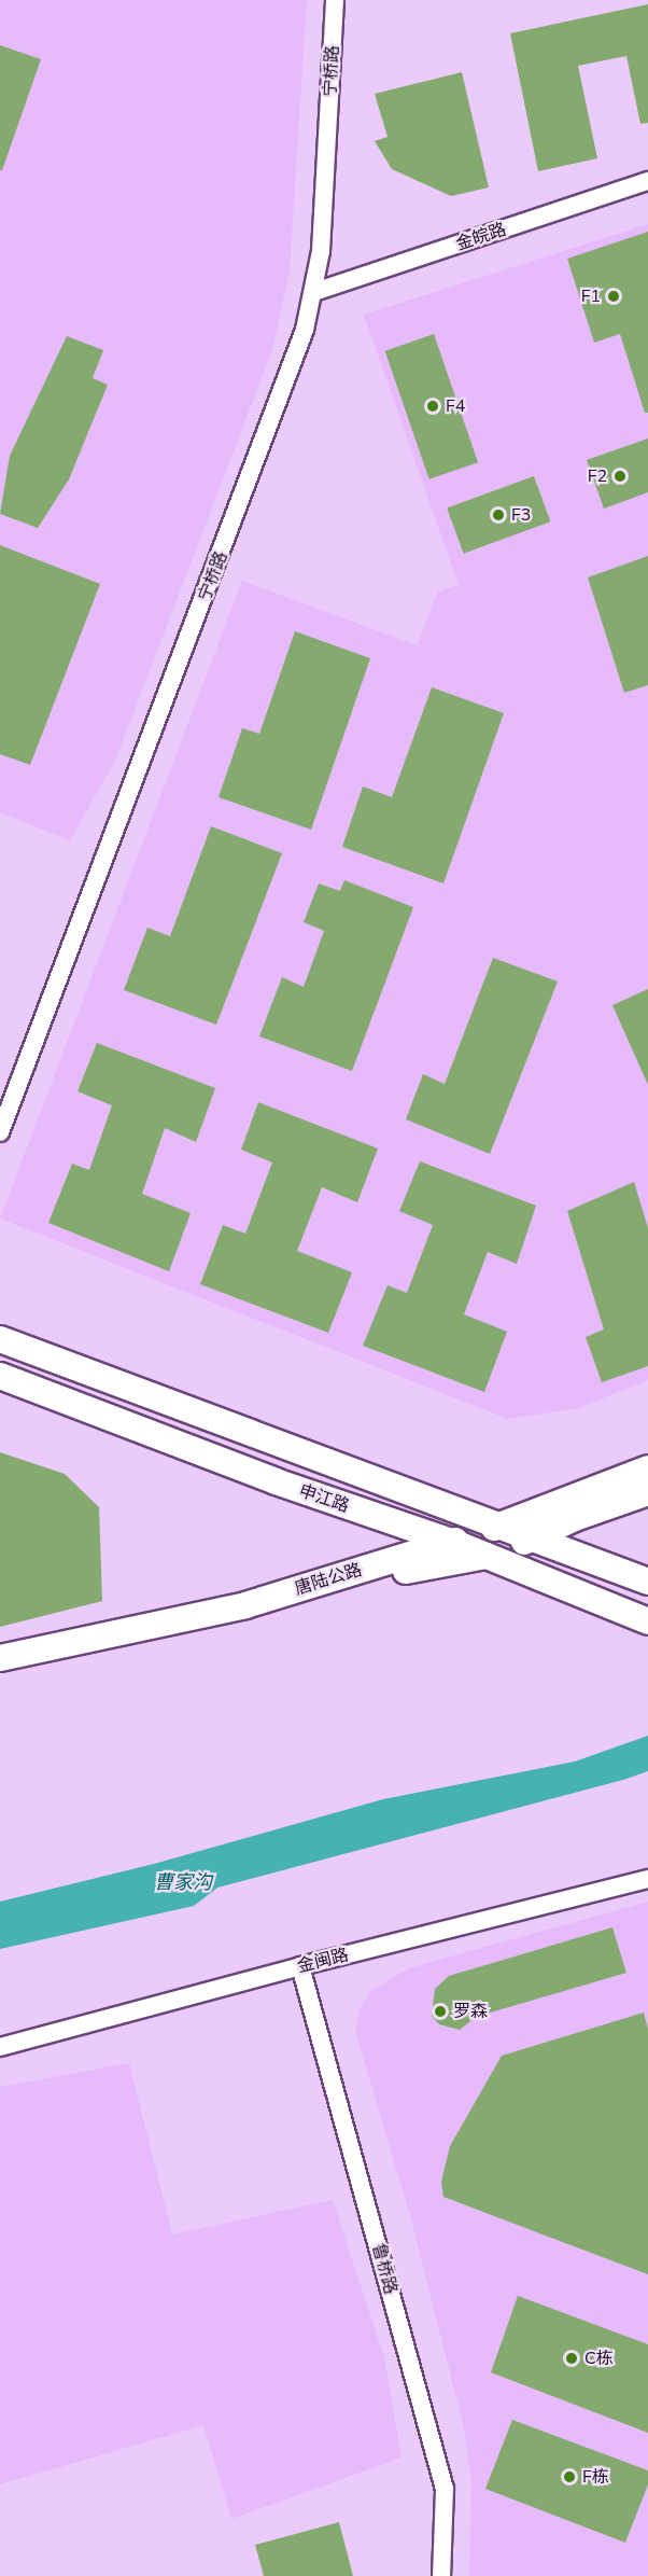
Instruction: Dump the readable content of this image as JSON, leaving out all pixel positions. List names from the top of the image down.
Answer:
{
  "streets": {
    "main road": ["申江路", "唐陆公路"],
    "street": [
      "宁桥路",
      "金皖路",
      "金闽路",
      "鲁桥路"
    ]
  },
  "crossings": [
    ["宁桥路", "金皖路"],
    ["申江路", "唐陆公路"],
    ["金闽路", "鲁桥路"]
  ],
  "water": ["曹家沟"],
  "places": [
    "F1",
    "F4",
    "F2",
    "F3",
    "罗森",
    "C栋",
    "F栋"
  ]
}
